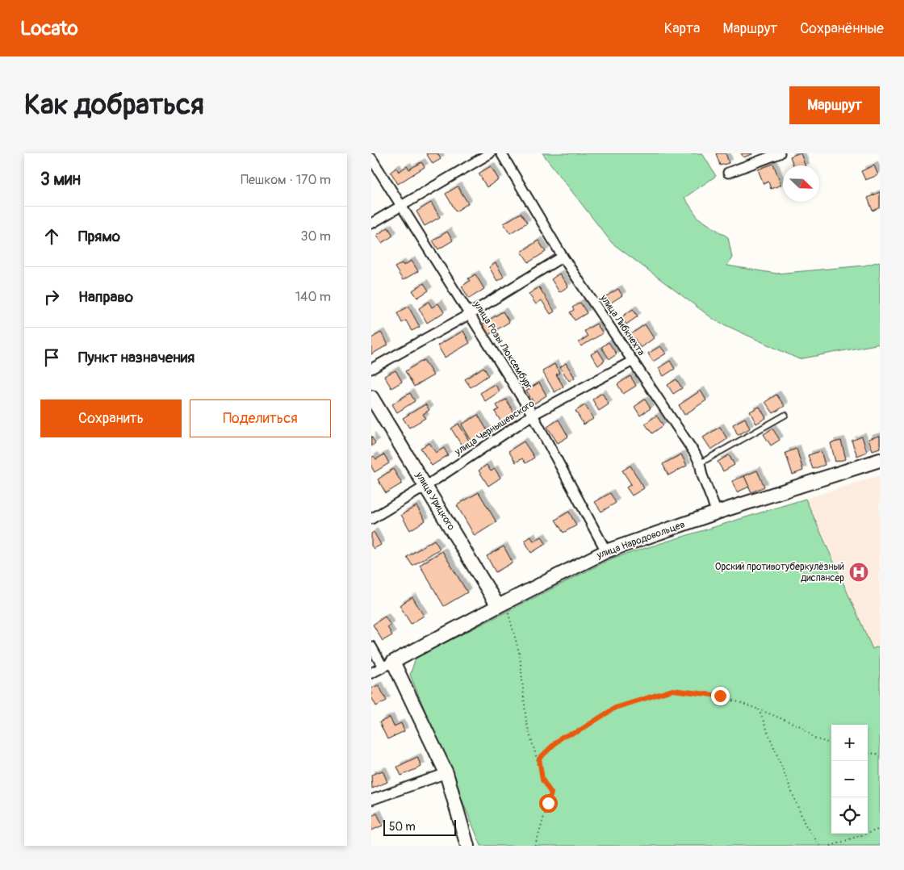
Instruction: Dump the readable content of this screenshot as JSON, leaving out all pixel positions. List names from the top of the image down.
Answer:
{
  "streets": {
    "main road": ["улица Урицкого", "улица Народовольцев"],
    "street": ["улица Либкнехта", "улица Розы Люксембург", "улица Чернышевского"]
  },
  "crossings": [
    ["улица Либкнехта", "улица Чернышевского"],
    ["улица Либкнехта", "улица Народовольцев"],
    ["улица Розы Люксембург", "улица Чернышевского"],
    ["улица Розы Люксембург", "улица Народовольцев"],
    ["улица Чернышевского", "улица Урицкого"],
    ["улица Урицкого", "улица Народовольцев"]
  ],
  "places": {
    "hospital": ["Орский противотуберкулёзный диспансер"]
  },
  "scale_bar": "50 m",
  "north": "bottom right",
  "page": {
    "header": "Locato",
    "nav": ["Карта", "Маршрут", "Сохранённые"],
    "buttons": [
      "Маршрут",
      ["Сохранить", "Поделиться"]
    ],
    "title": "Как добраться",
    "heading": ["3 мин", "Пешком · 170 m"],
    "list": [
      ["Прямо", "30 m"],
      ["Направо", "140 m"],
      "Пункт назначения"
    ],
    "map_buttons": ["+", "−"],
    "scale": "50 m"
  }
}
